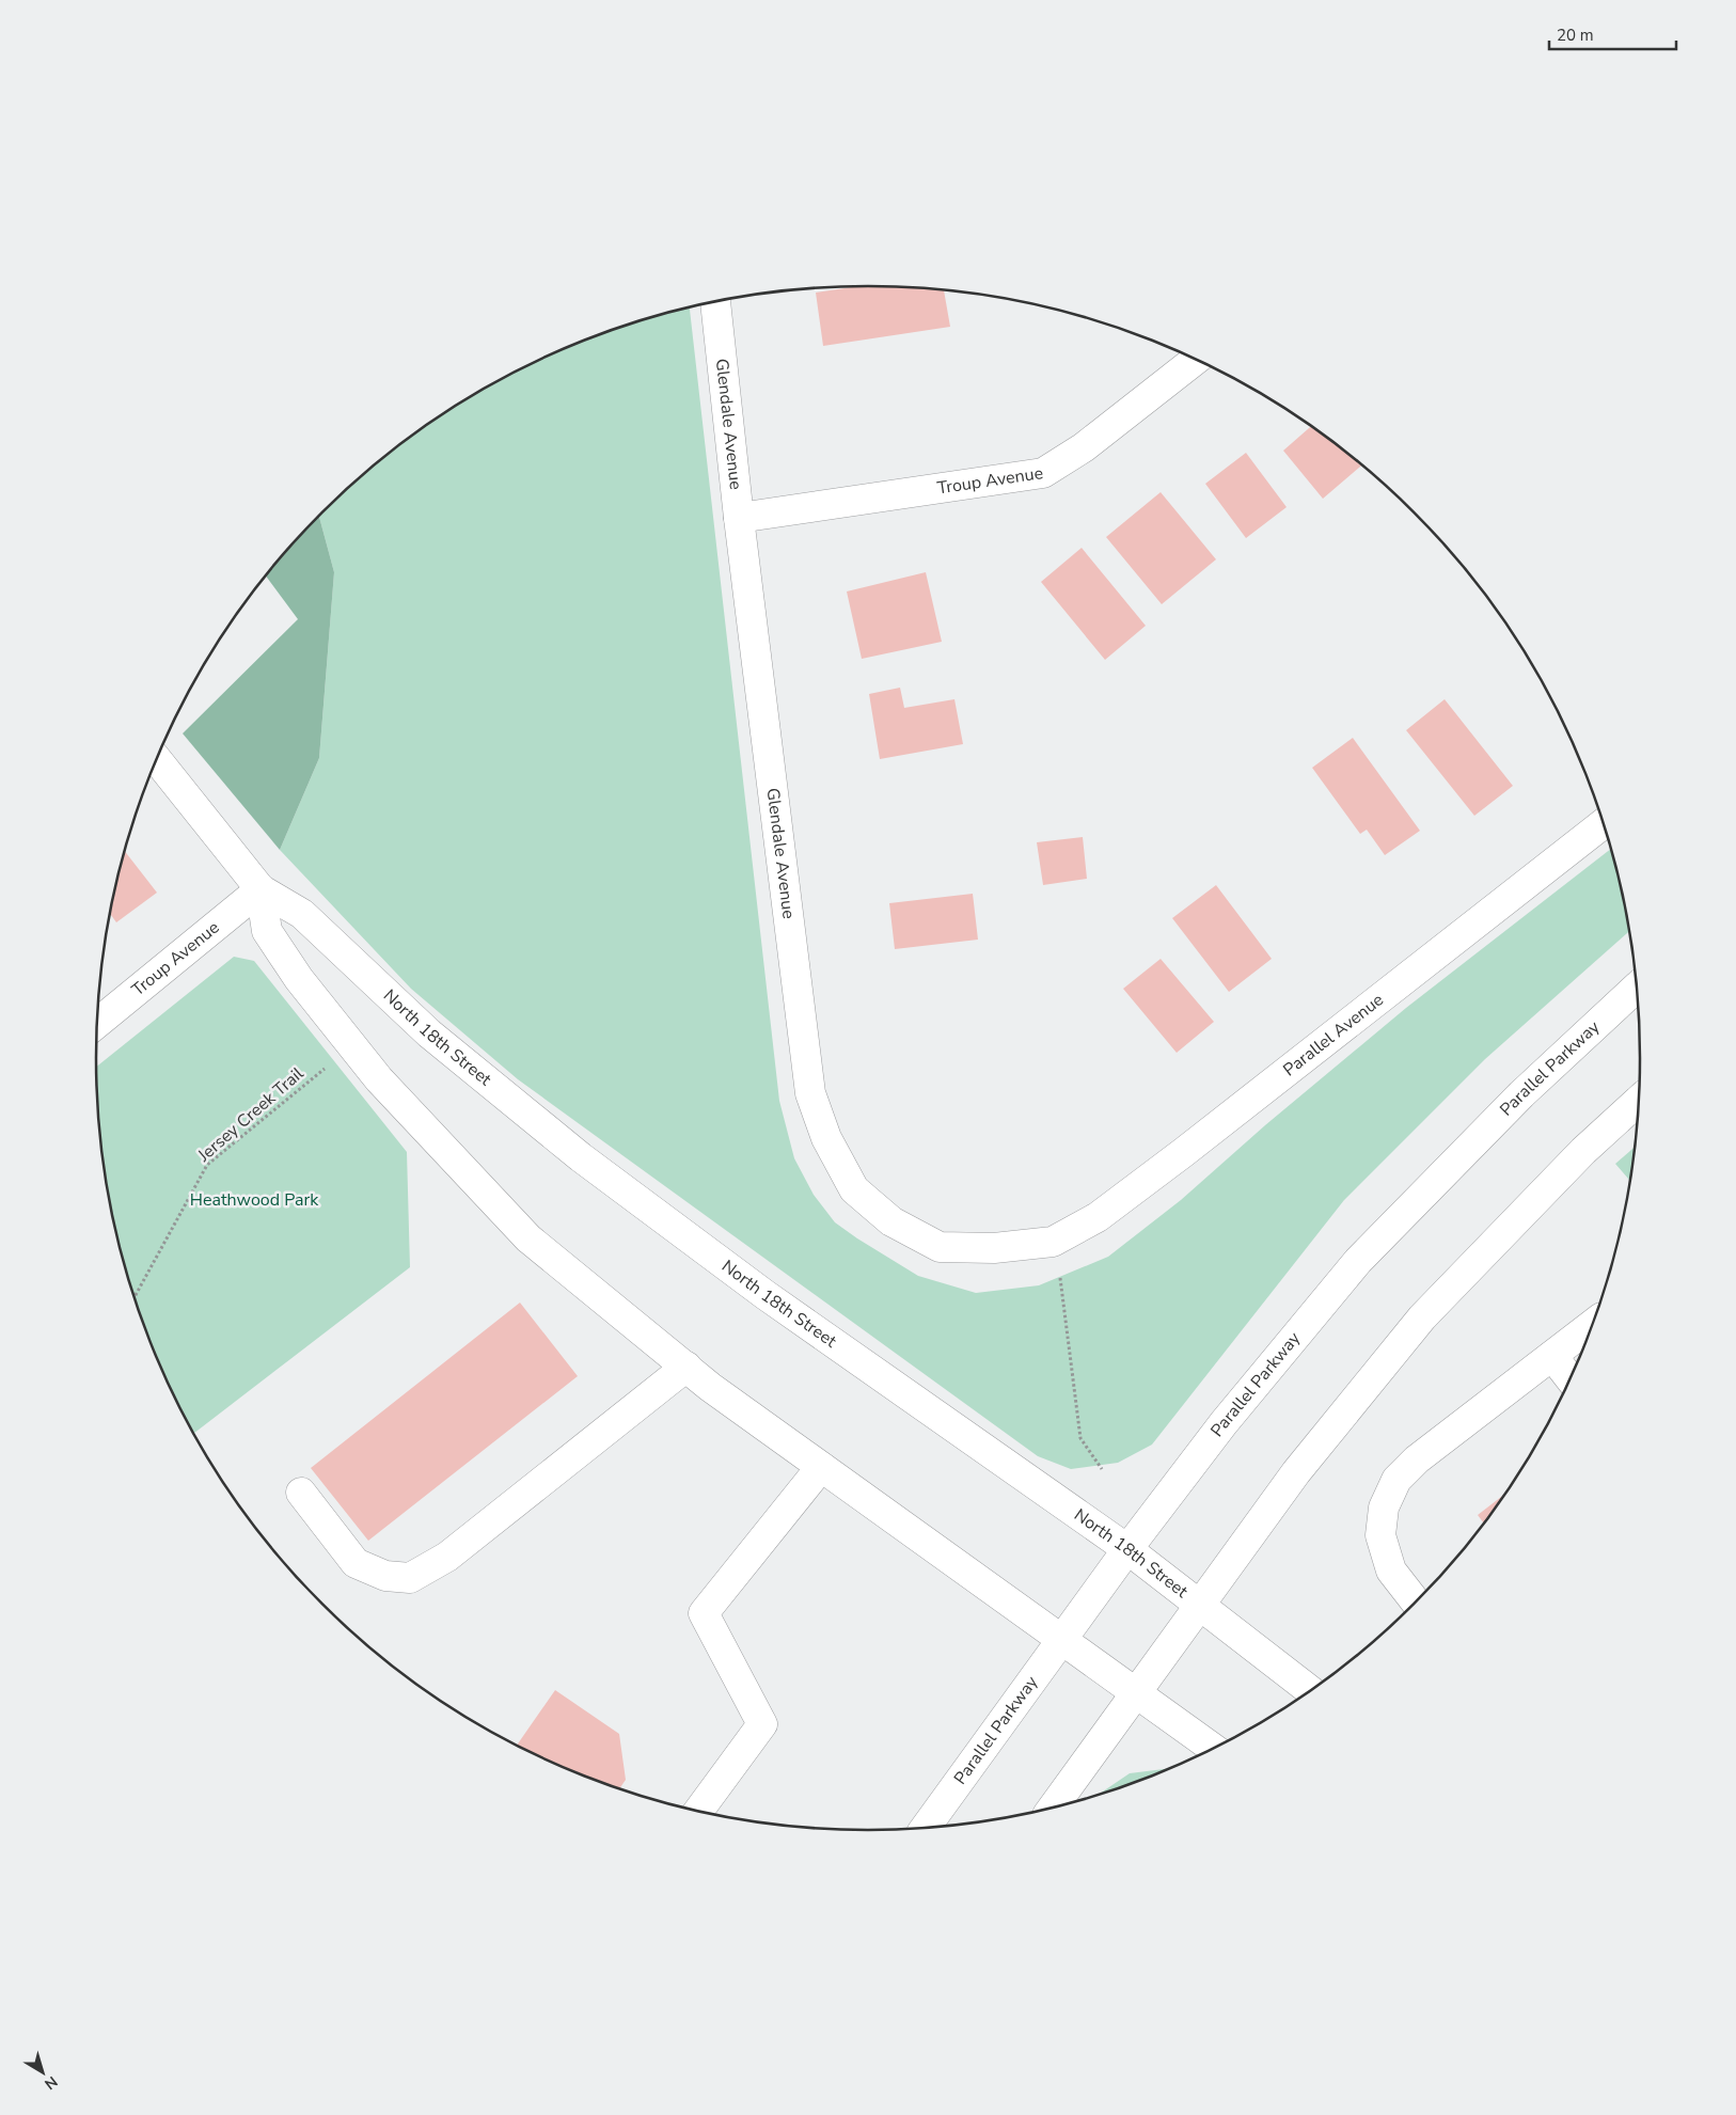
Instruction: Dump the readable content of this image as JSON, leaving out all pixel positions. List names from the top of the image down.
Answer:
{
  "streets": {
    "main road": [
      "Glendale Avenue",
      "Troup Avenue",
      "Parallel Avenue",
      "North 18th Street",
      "Parallel Parkway"
    ],
    "path": ["Jersey Creek Trail"]
  },
  "crossings": [
    ["Glendale Avenue", "Troup Avenue"],
    ["Glendale Avenue", "Parallel Avenue"],
    ["Troup Avenue", "North 18th Street"],
    ["North 18th Street", "Parallel Parkway"]
  ],
  "parks": ["Heathwood Park"],
  "scale_bar": "20 m",
  "north": "bottom right"
}
